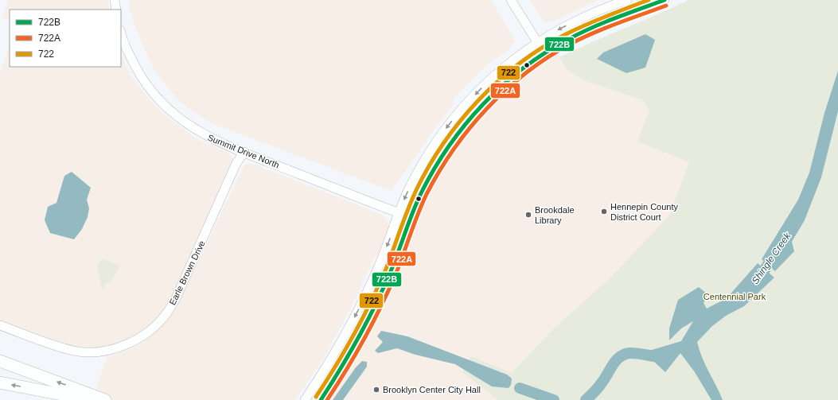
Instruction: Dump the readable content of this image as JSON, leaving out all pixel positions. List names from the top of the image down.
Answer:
{
  "streets": {
    "street": ["Summit Drive North", "Earle Brown Drive"]
  },
  "crossings": [
    ["Summit Drive North", "Earle Brown Drive"]
  ],
  "water": ["Shingle Creek"],
  "parks": ["Centennial Park"],
  "places": ["Hennepin County District Court", "Brookdale Library", "Brooklyn Center City Hall"],
  "lines": ["transit line 722B", "transit line 722", "transit line 722A"],
  "legend": ["722B", "722A", "722"]
}
